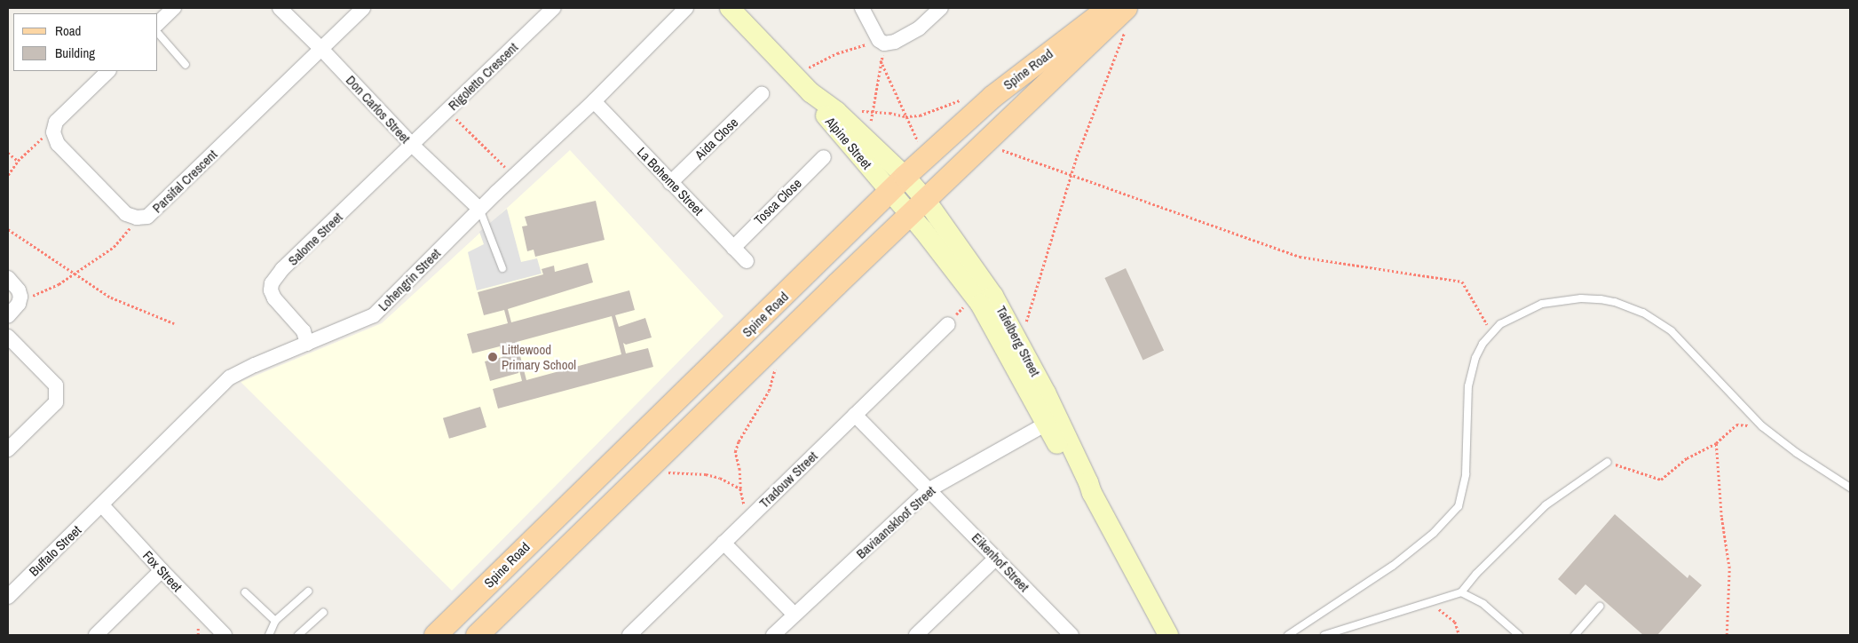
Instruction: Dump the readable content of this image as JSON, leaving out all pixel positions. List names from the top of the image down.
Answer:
{
  "streets": {
    "main road": ["Spine Road"],
    "street": [
      "Rigoletto Crescent",
      "Don Carlos Street",
      "Aida Close",
      "Alpine Street",
      "Parsifal Crescent",
      "La Boheme Street",
      "Tosca Close",
      "Salome Street",
      "Lohengrin Street",
      "Tafelberg Street",
      "Tradouw Street",
      "Baviaanskloof Street",
      "Buffalo Street",
      "Eikenhof Street",
      "Fox Street"
    ]
  },
  "crossings": [
    ["Spine Road", "Alpine Street"],
    ["Spine Road", "Tafelberg Street"],
    ["Rigoletto Crescent", "Don Carlos Street"],
    ["Rigoletto Crescent", "Salome Street"],
    ["Don Carlos Street", "Parsifal Crescent"],
    ["Don Carlos Street", "Salome Street"],
    ["Don Carlos Street", "Lohengrin Street"],
    ["Aida Close", "La Boheme Street"],
    ["Alpine Street", "Tafelberg Street"],
    ["La Boheme Street", "Tosca Close"],
    ["La Boheme Street", "Lohengrin Street"],
    ["Salome Street", "Lohengrin Street"],
    ["Lohengrin Street", "Buffalo Street"],
    ["Lohengrin Street", "Fox Street"],
    ["Tafelberg Street", "Baviaanskloof Street"],
    ["Tradouw Street", "Eikenhof Street"],
    ["Baviaanskloof Street", "Eikenhof Street"],
    ["Buffalo Street", "Fox Street"]
  ],
  "places": ["Littlewood Primary School"],
  "legend": ["Road", "Building"]
}
